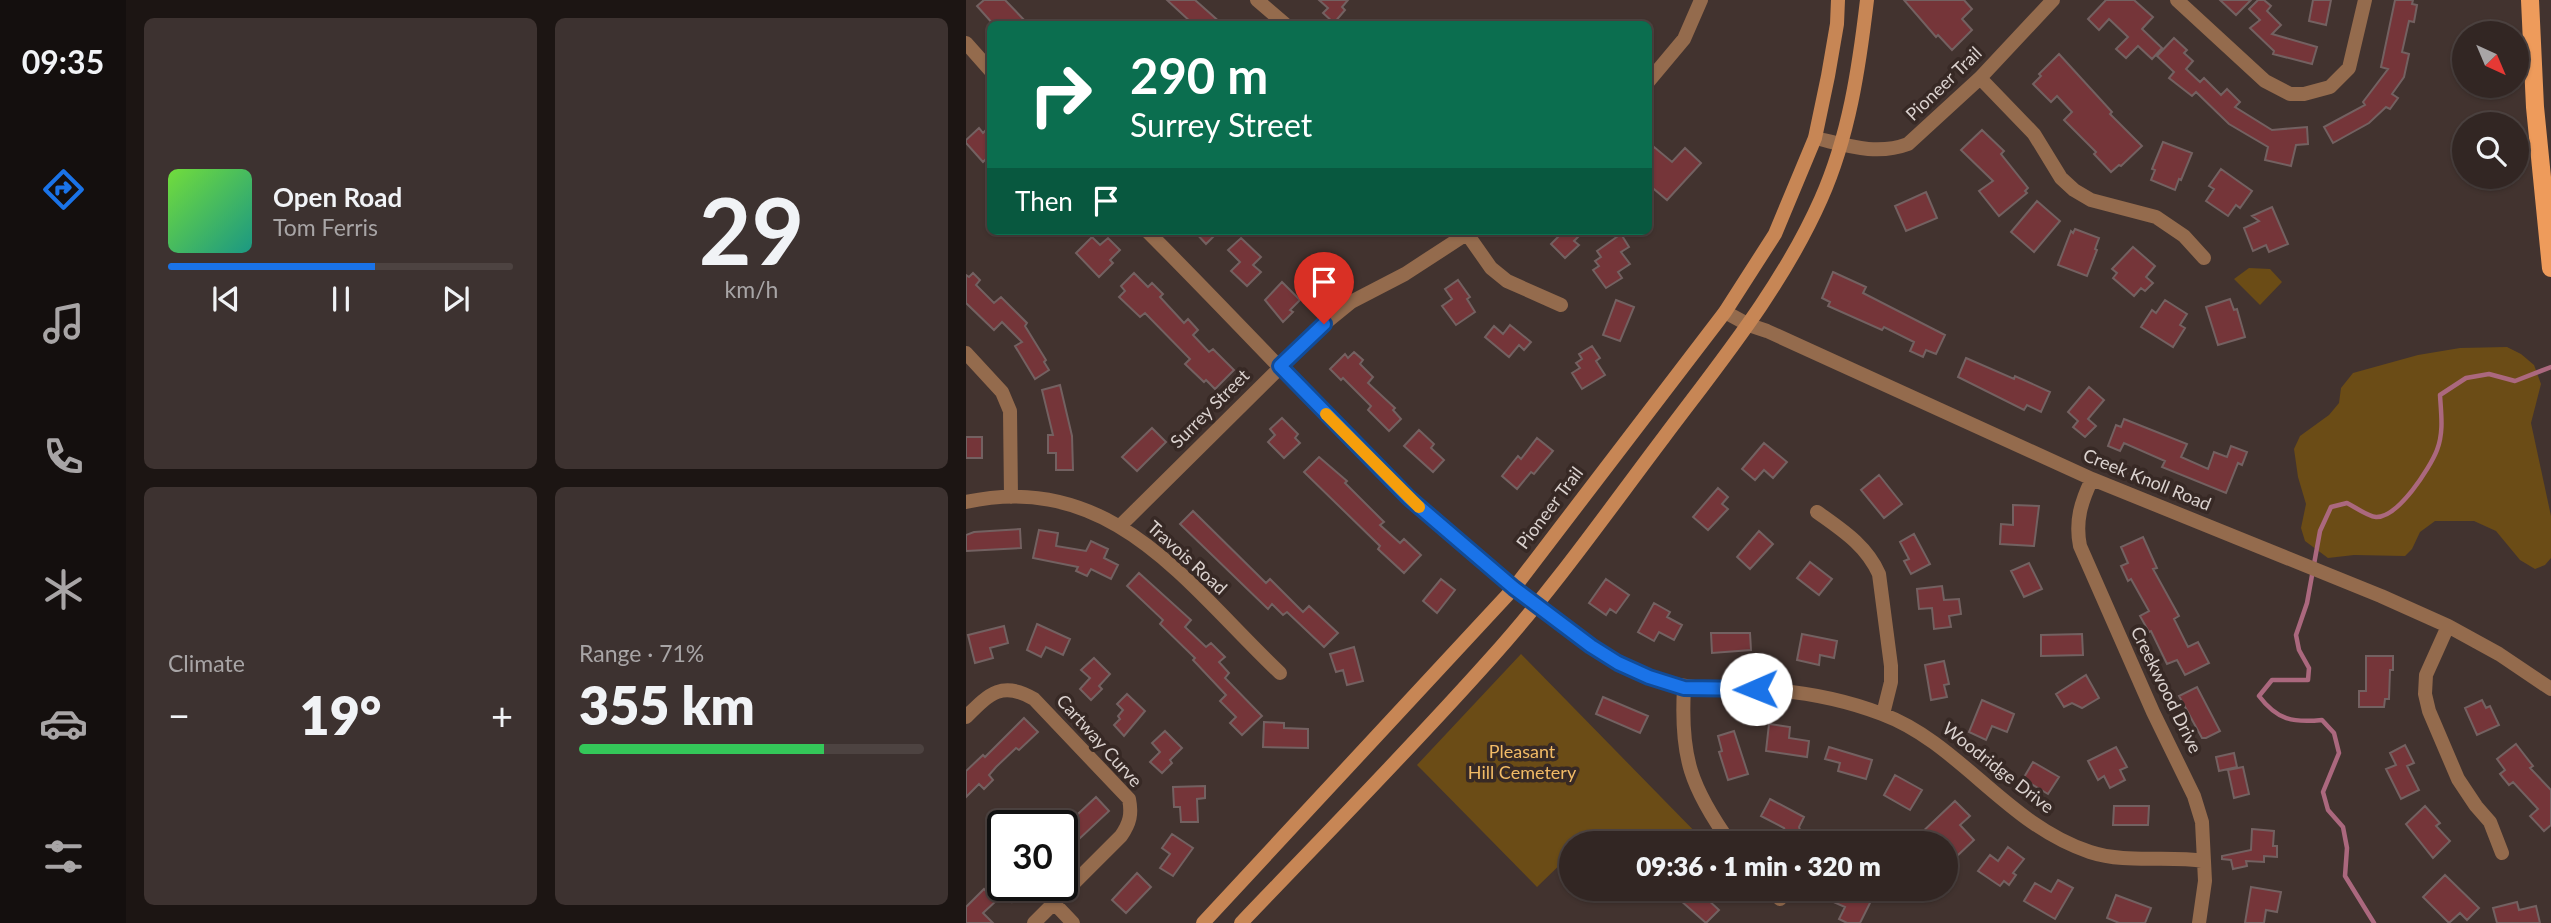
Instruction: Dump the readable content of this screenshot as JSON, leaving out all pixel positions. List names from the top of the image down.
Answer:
{
  "streets": {
    "main road": ["Pioneer Trail"],
    "street": [
      "Surrey Street",
      "Creek Knoll Road",
      "Travois Road",
      "Creekwood Drive",
      "Cartway Curve",
      "Woodridge Drive"
    ]
  },
  "crossings": [
    ["Pioneer Trail", "Creek Knoll Road"],
    ["Pioneer Trail", "Woodridge Drive"],
    ["Surrey Street", "Travois Road"],
    ["Surrey Street", "Woodridge Drive"],
    ["Creek Knoll Road", "Creekwood Drive"],
    ["Creekwood Drive", "Woodridge Drive"]
  ],
  "parks": ["Pleasant Hill Cemetery"],
  "north": "bottom right",
  "page": {
    "tabs": "09:35",
    "tile": [
      ["29", "km/h"],
      "Climate",
      ["Range · 71%", "355 km"]
    ],
    "turn": ["290 m", "Surrey Street"],
    "then": "Then",
    "song": ["Open Road", "Tom Ferris"],
    "heat": ["−", "19°", "+"],
    "limit": "30",
    "trip": "09:36 · 1 min · 320 m"
  }
}
